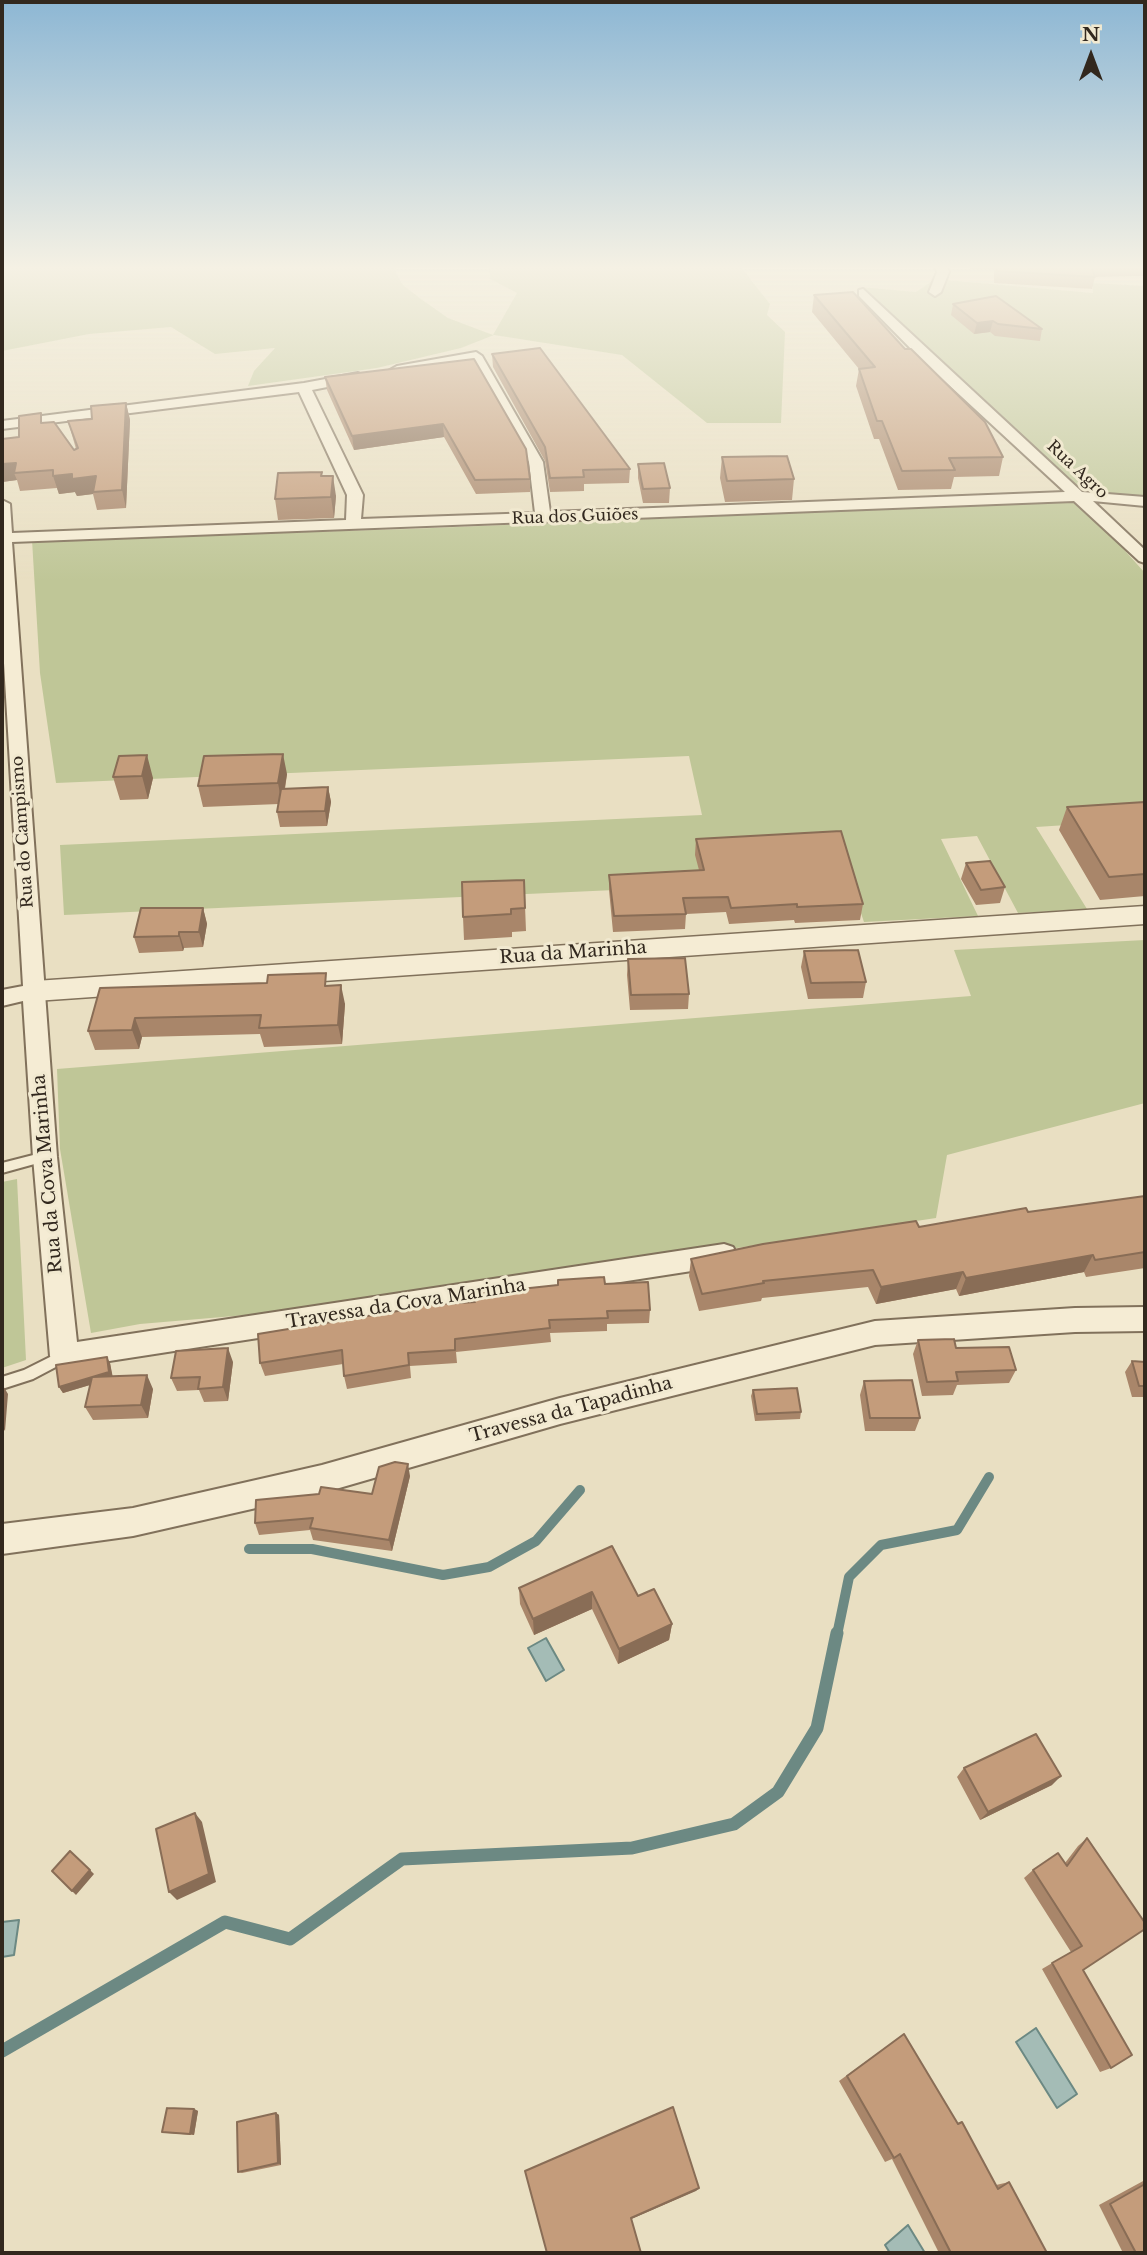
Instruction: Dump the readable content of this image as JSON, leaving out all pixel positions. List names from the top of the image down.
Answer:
{
  "streets": {
    "street": [
      "Rua Agro",
      "Rua dos Guiões",
      "Rua do Campismo",
      "Rua da Marinha",
      "Rua da Cova Marinha",
      "Travessa da Cova Marinha",
      "Travessa da Tapadinha"
    ]
  },
  "crossings": [
    ["Rua Agro", "Rua dos Guiões"],
    ["Rua dos Guiões", "Rua do Campismo"],
    ["Rua do Campismo", "Rua da Marinha"],
    ["Rua do Campismo", "Rua da Cova Marinha"],
    ["Rua da Marinha", "Rua da Cova Marinha"],
    ["Rua da Cova Marinha", "Travessa da Cova Marinha"]
  ],
  "north": "top"
}
